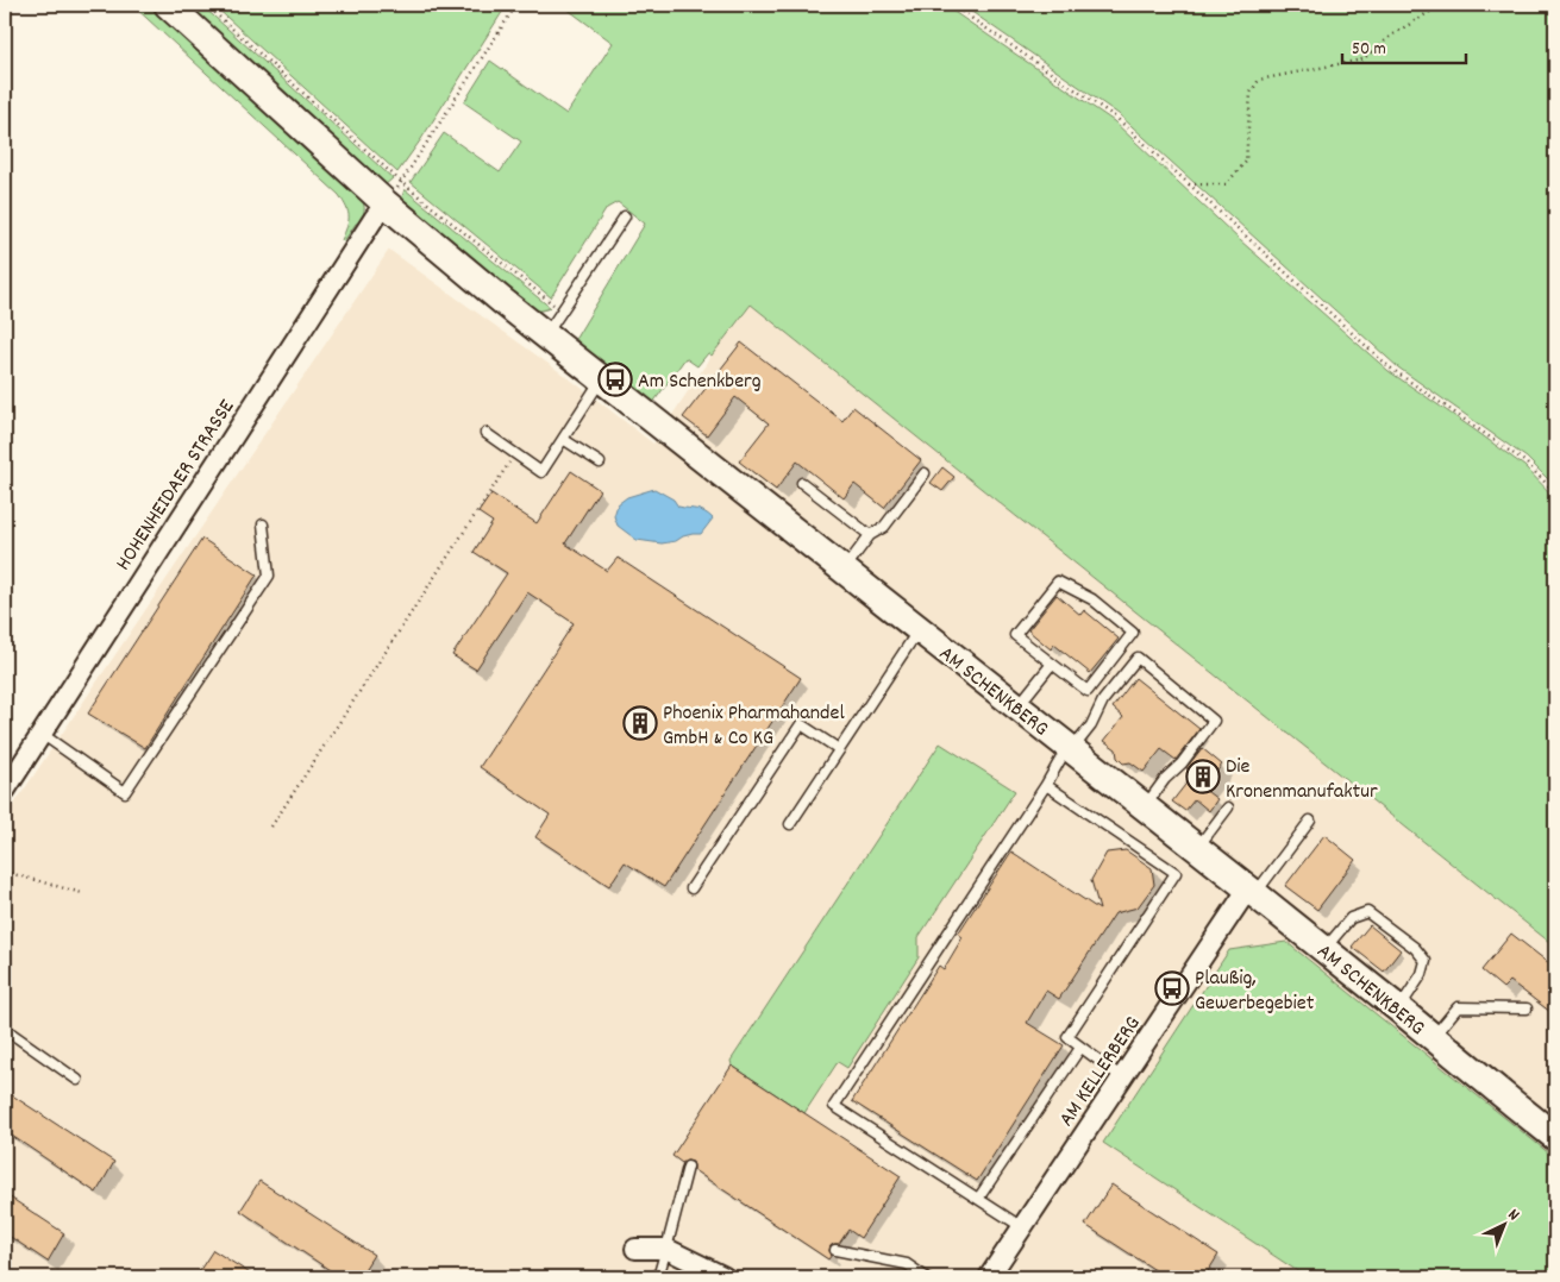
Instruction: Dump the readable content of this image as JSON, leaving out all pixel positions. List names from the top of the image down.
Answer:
{
  "streets": {
    "main road": ["AM SCHENKBERG"],
    "street": ["HOHENHEIDAER STRASSE", "AM KELLERBERG"]
  },
  "crossings": [
    ["HOHENHEIDAER STRASSE", "AM SCHENKBERG"],
    ["AM SCHENKBERG", "AM KELLERBERG"]
  ],
  "places": {
    "bus stop": ["Am Schenkberg", "Plaußig, Gewerbegebiet"],
    "building": ["Phoenix Pharmahandel GmbH & Co KG", "Die Kronenmanufaktur"]
  },
  "scale_bar": "50 m",
  "north": "top right"
}
